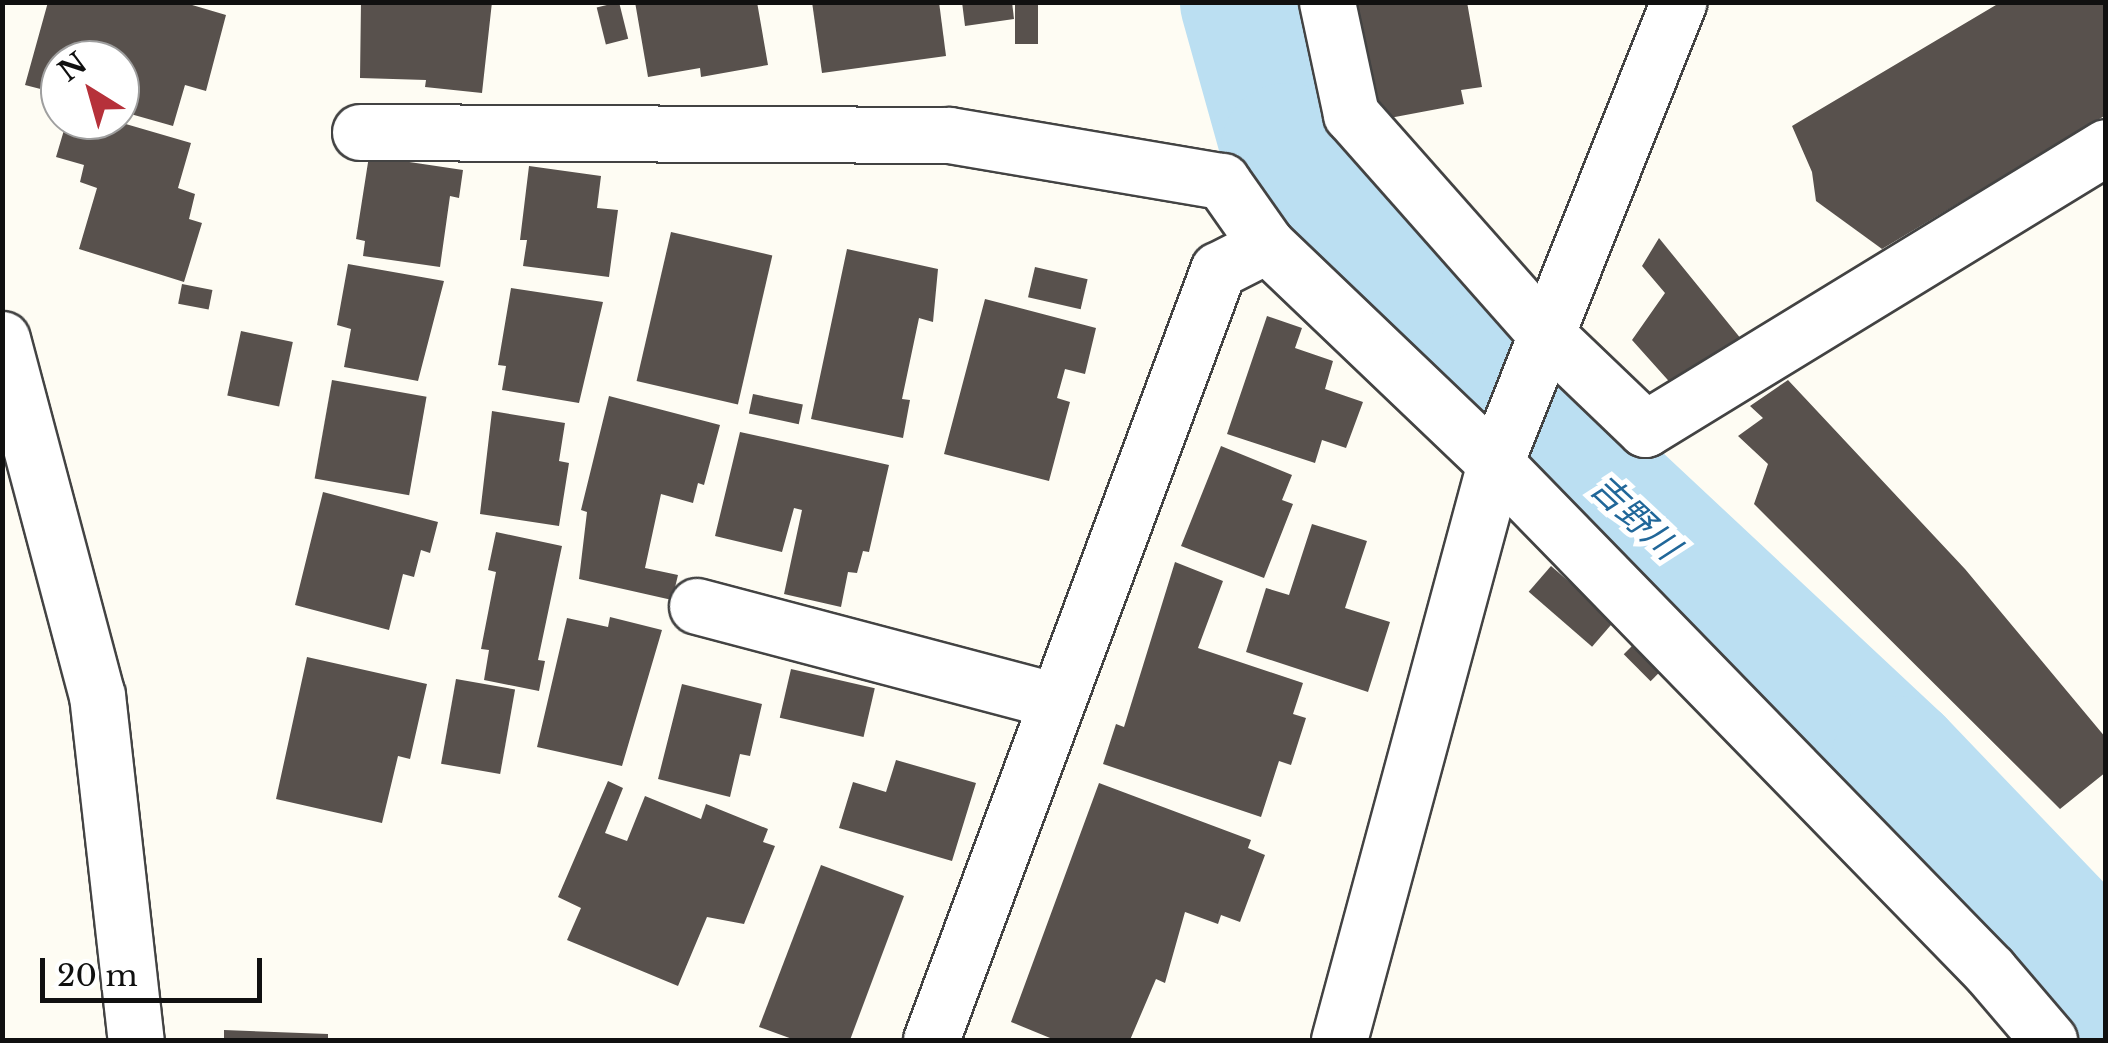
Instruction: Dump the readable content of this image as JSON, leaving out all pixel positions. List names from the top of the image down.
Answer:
{
  "water": ["吉野川"],
  "scale_bar": "20 m",
  "north": "top left"
}
